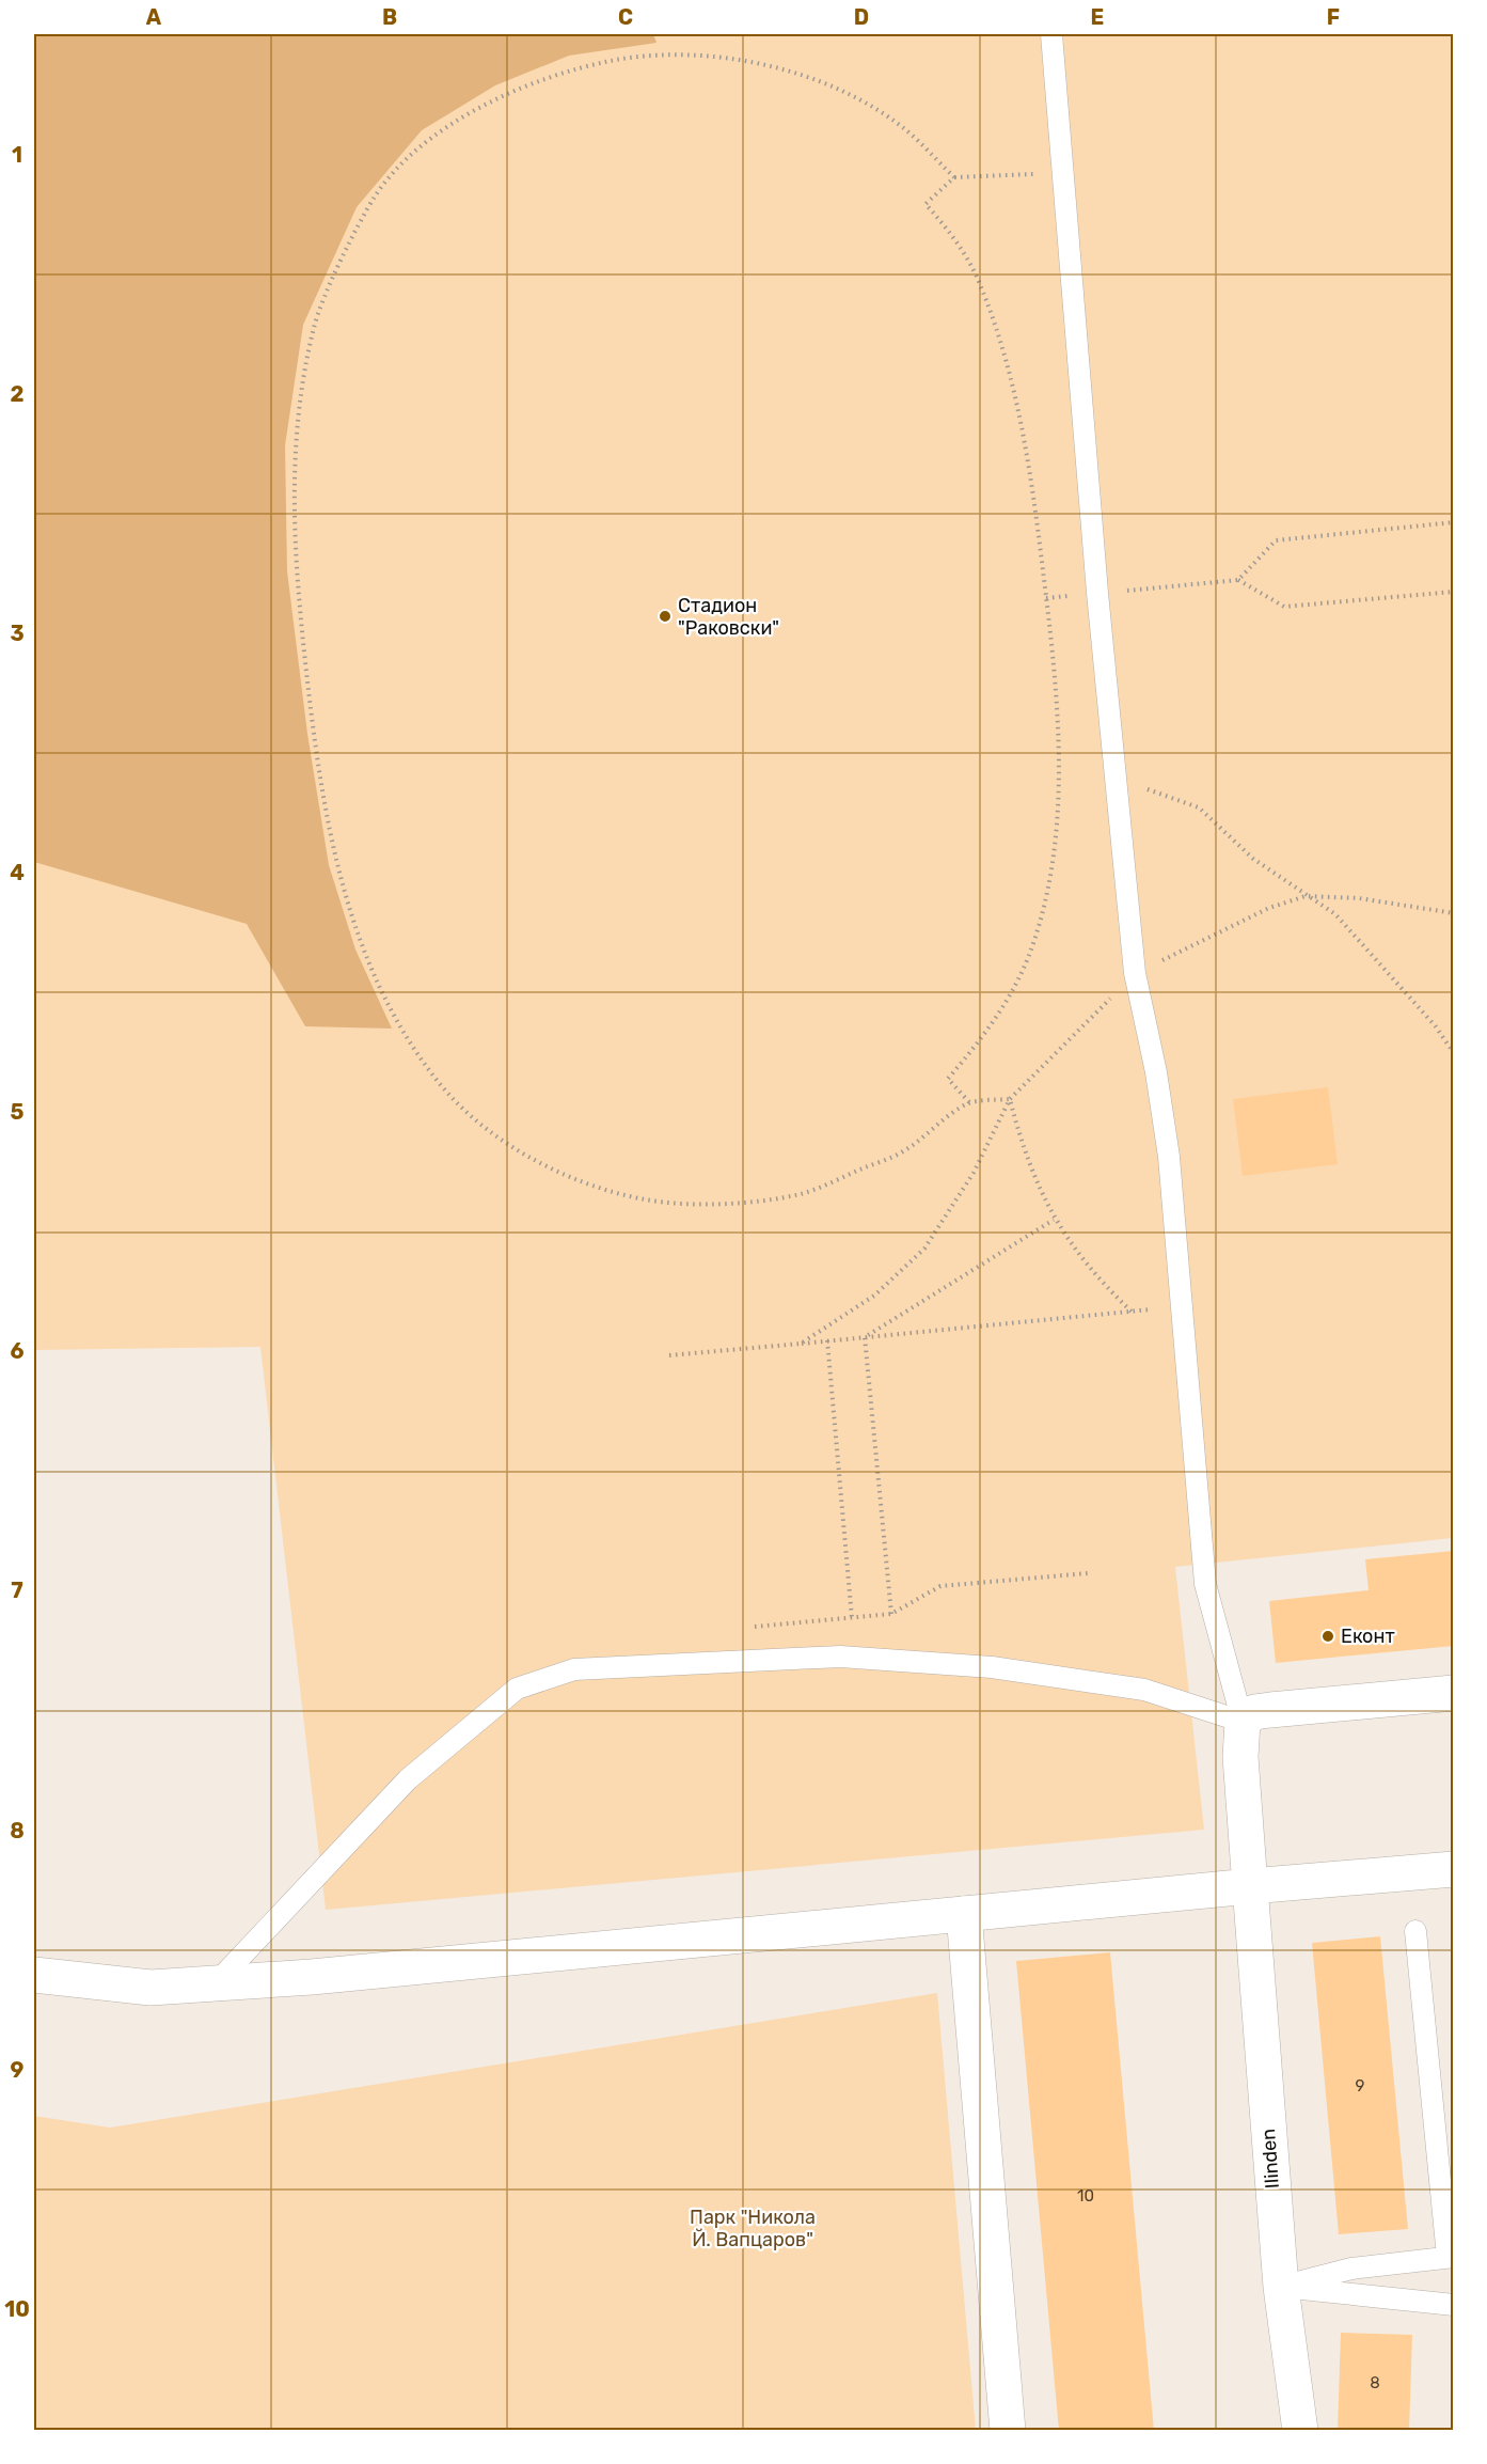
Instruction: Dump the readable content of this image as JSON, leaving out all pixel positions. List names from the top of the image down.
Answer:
{
  "streets": {
    "street": ["Ilinden"]
  },
  "parks": ["Парк \"Никола Й. Вапцаров\""],
  "places": ["Стадион \"Раковски\"", "Еконт"],
  "house_numbers": ["9", "10", "8"],
  "grid": {
    "columns": [
      "A",
      "B",
      "C",
      "D",
      "E",
      "F"
    ],
    "rows": [
      "1",
      "2",
      "3",
      "4",
      "5",
      "6",
      "7",
      "8",
      "9",
      "10"
    ]
  }
}
